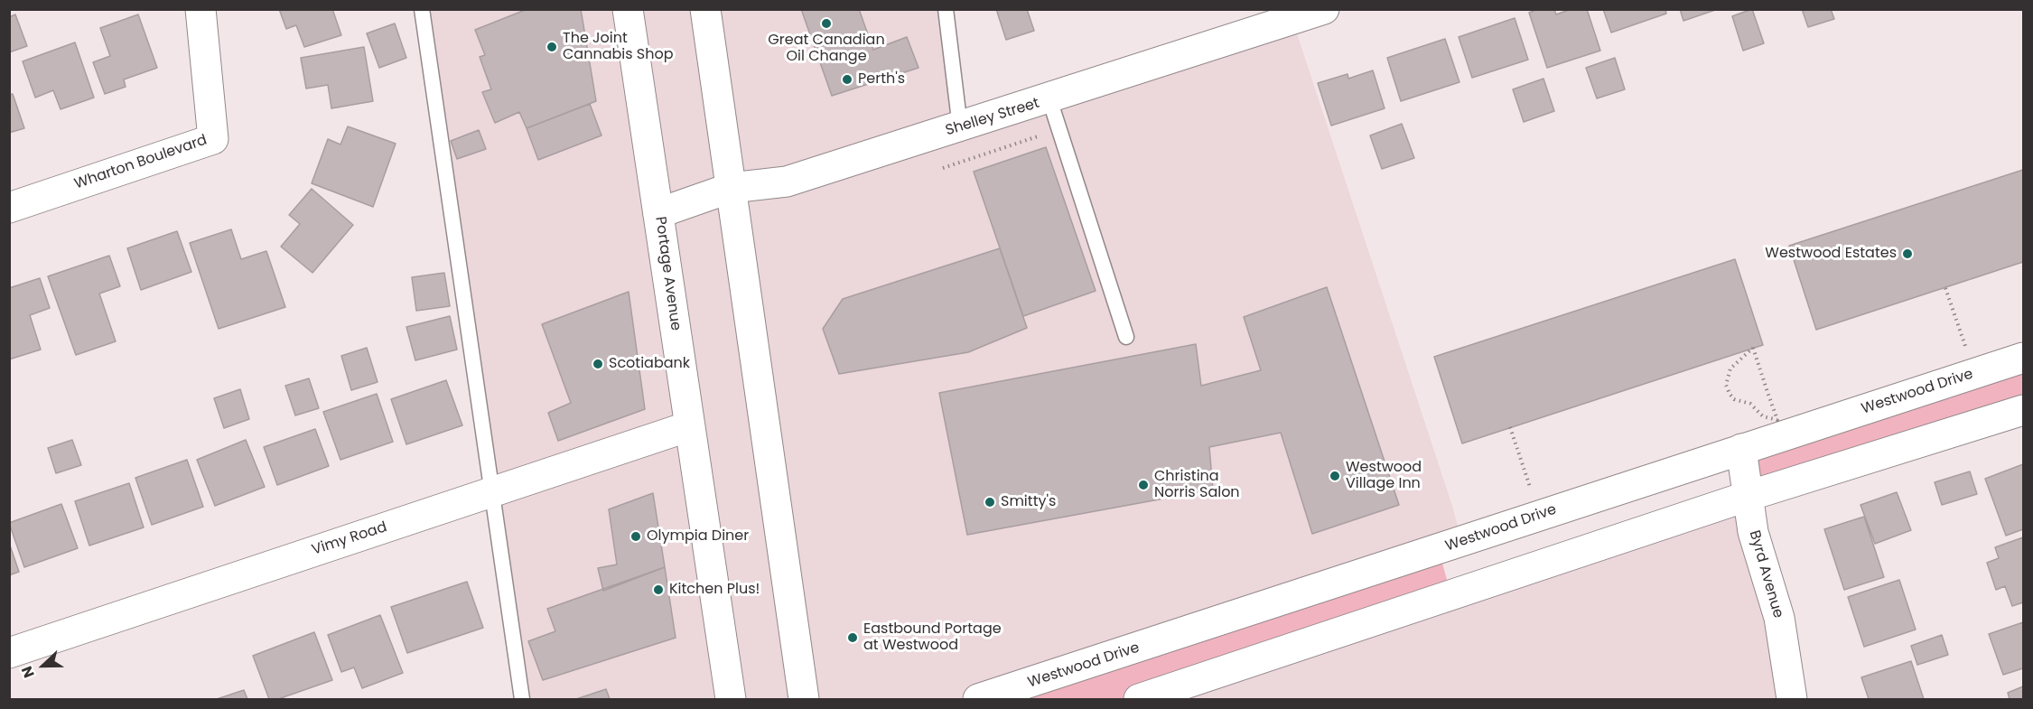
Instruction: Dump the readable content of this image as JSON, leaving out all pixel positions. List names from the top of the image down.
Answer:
{
  "streets": {
    "main road": [
      "Shelley Street",
      "Wharton Boulevard",
      "Portage Avenue",
      "Westwood Drive",
      "Vimy Road",
      "Byrd Avenue"
    ]
  },
  "crossings": [
    ["Shelley Street", "Portage Avenue"],
    ["Portage Avenue", "Vimy Road"],
    ["Westwood Drive", "Byrd Avenue"]
  ],
  "places": [
    "Great Canadian Oil Change",
    "The Joint Cannabis Shop",
    "Perth's",
    "Westwood Estates",
    "Scotiabank",
    "Westwood Village Inn",
    "Christina Norris Salon",
    "Smitty's",
    "Olympia Diner",
    "Kitchen Plus!",
    "Eastbound Portage at Westwood"
  ],
  "north": "left"
}
